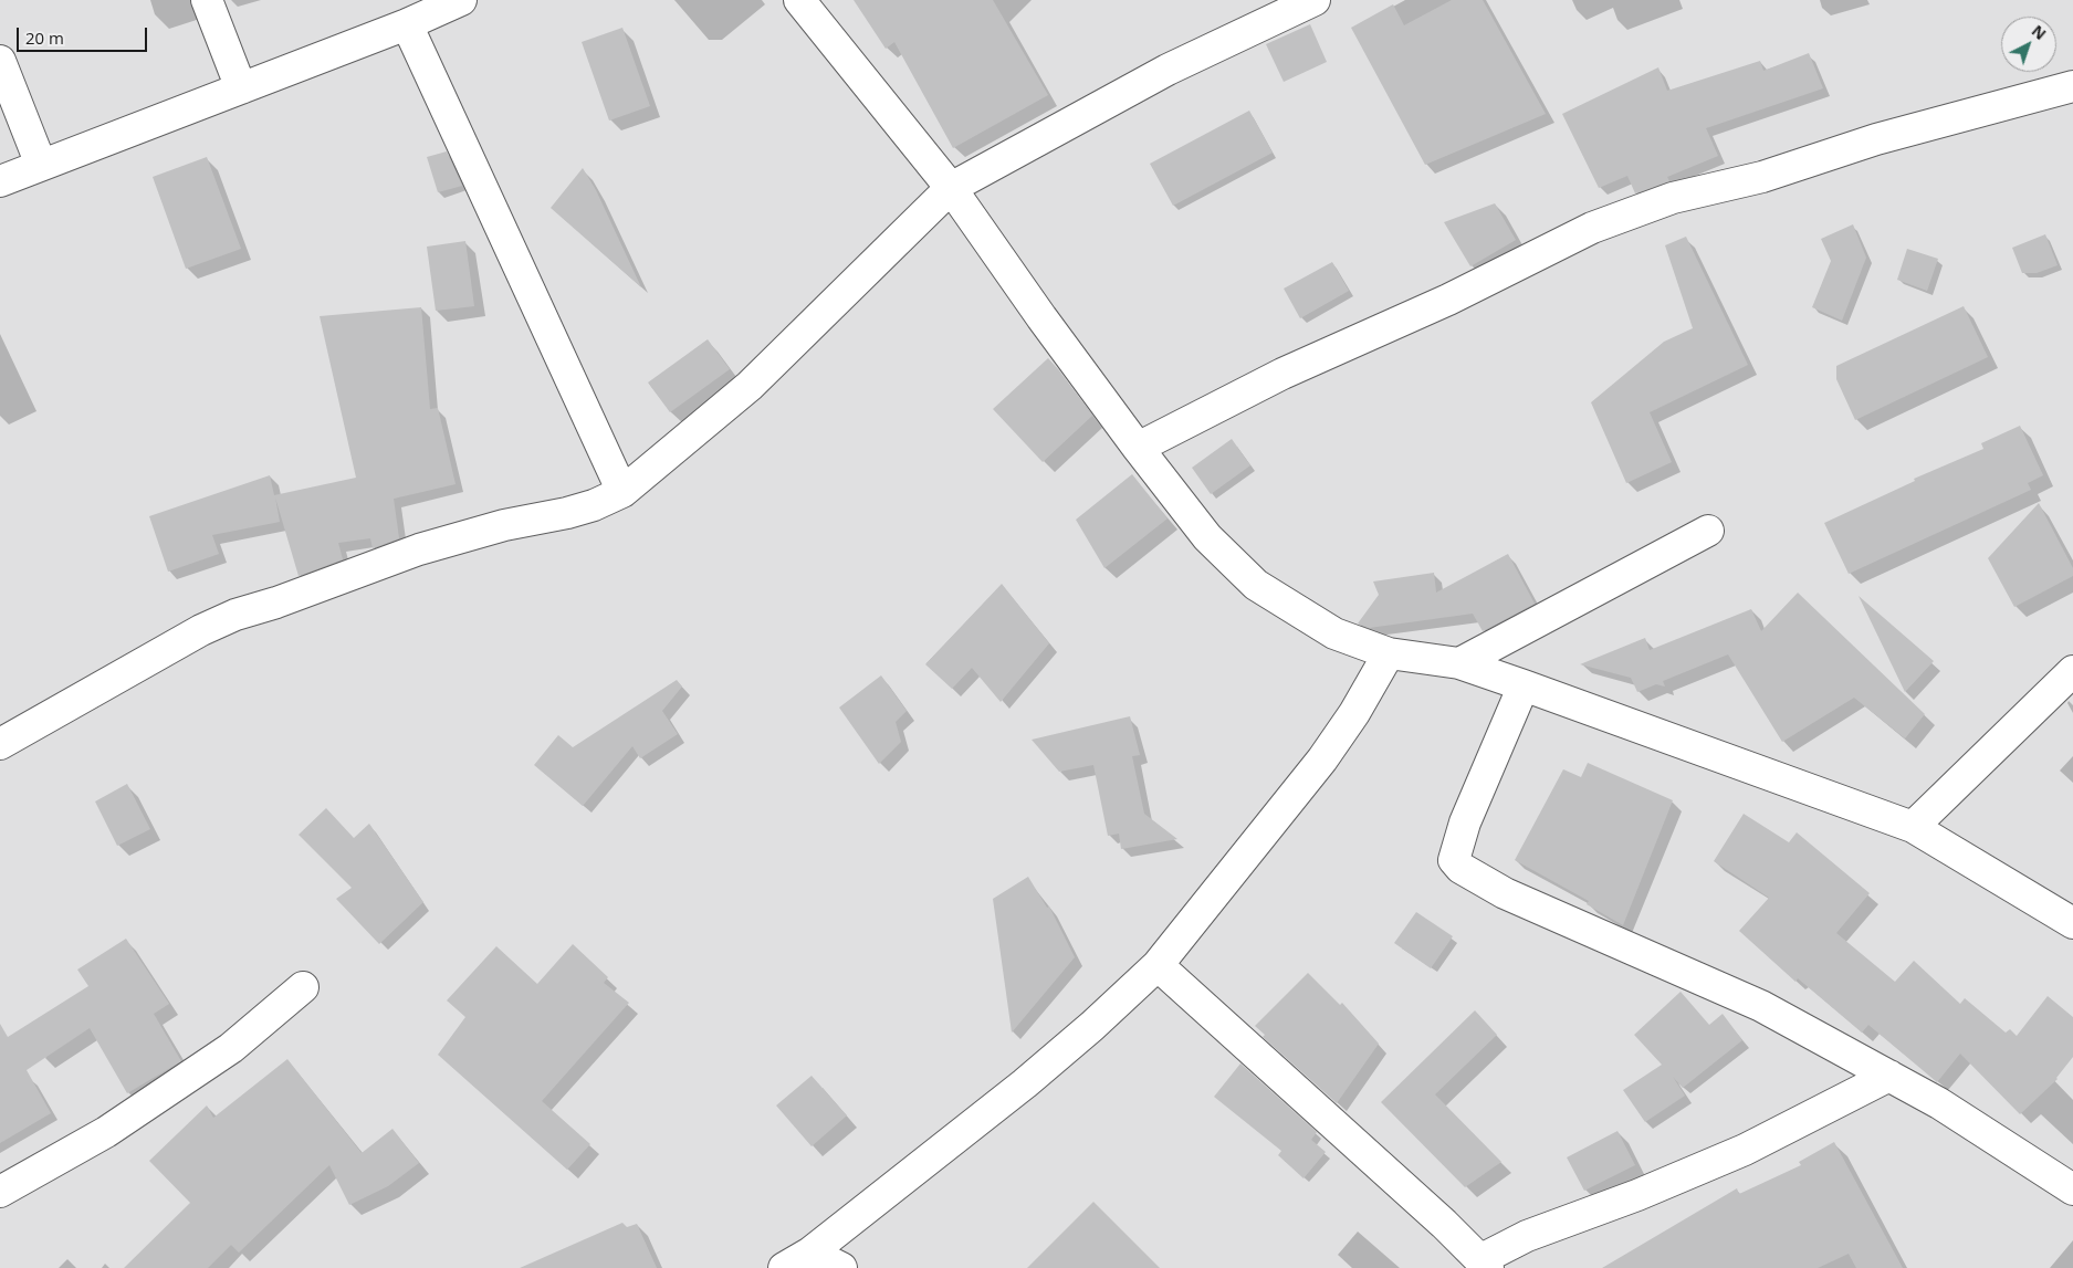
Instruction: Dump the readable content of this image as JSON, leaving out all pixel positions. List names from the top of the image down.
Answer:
{
  "scale_bar": "20 m",
  "north": "top right"
}
